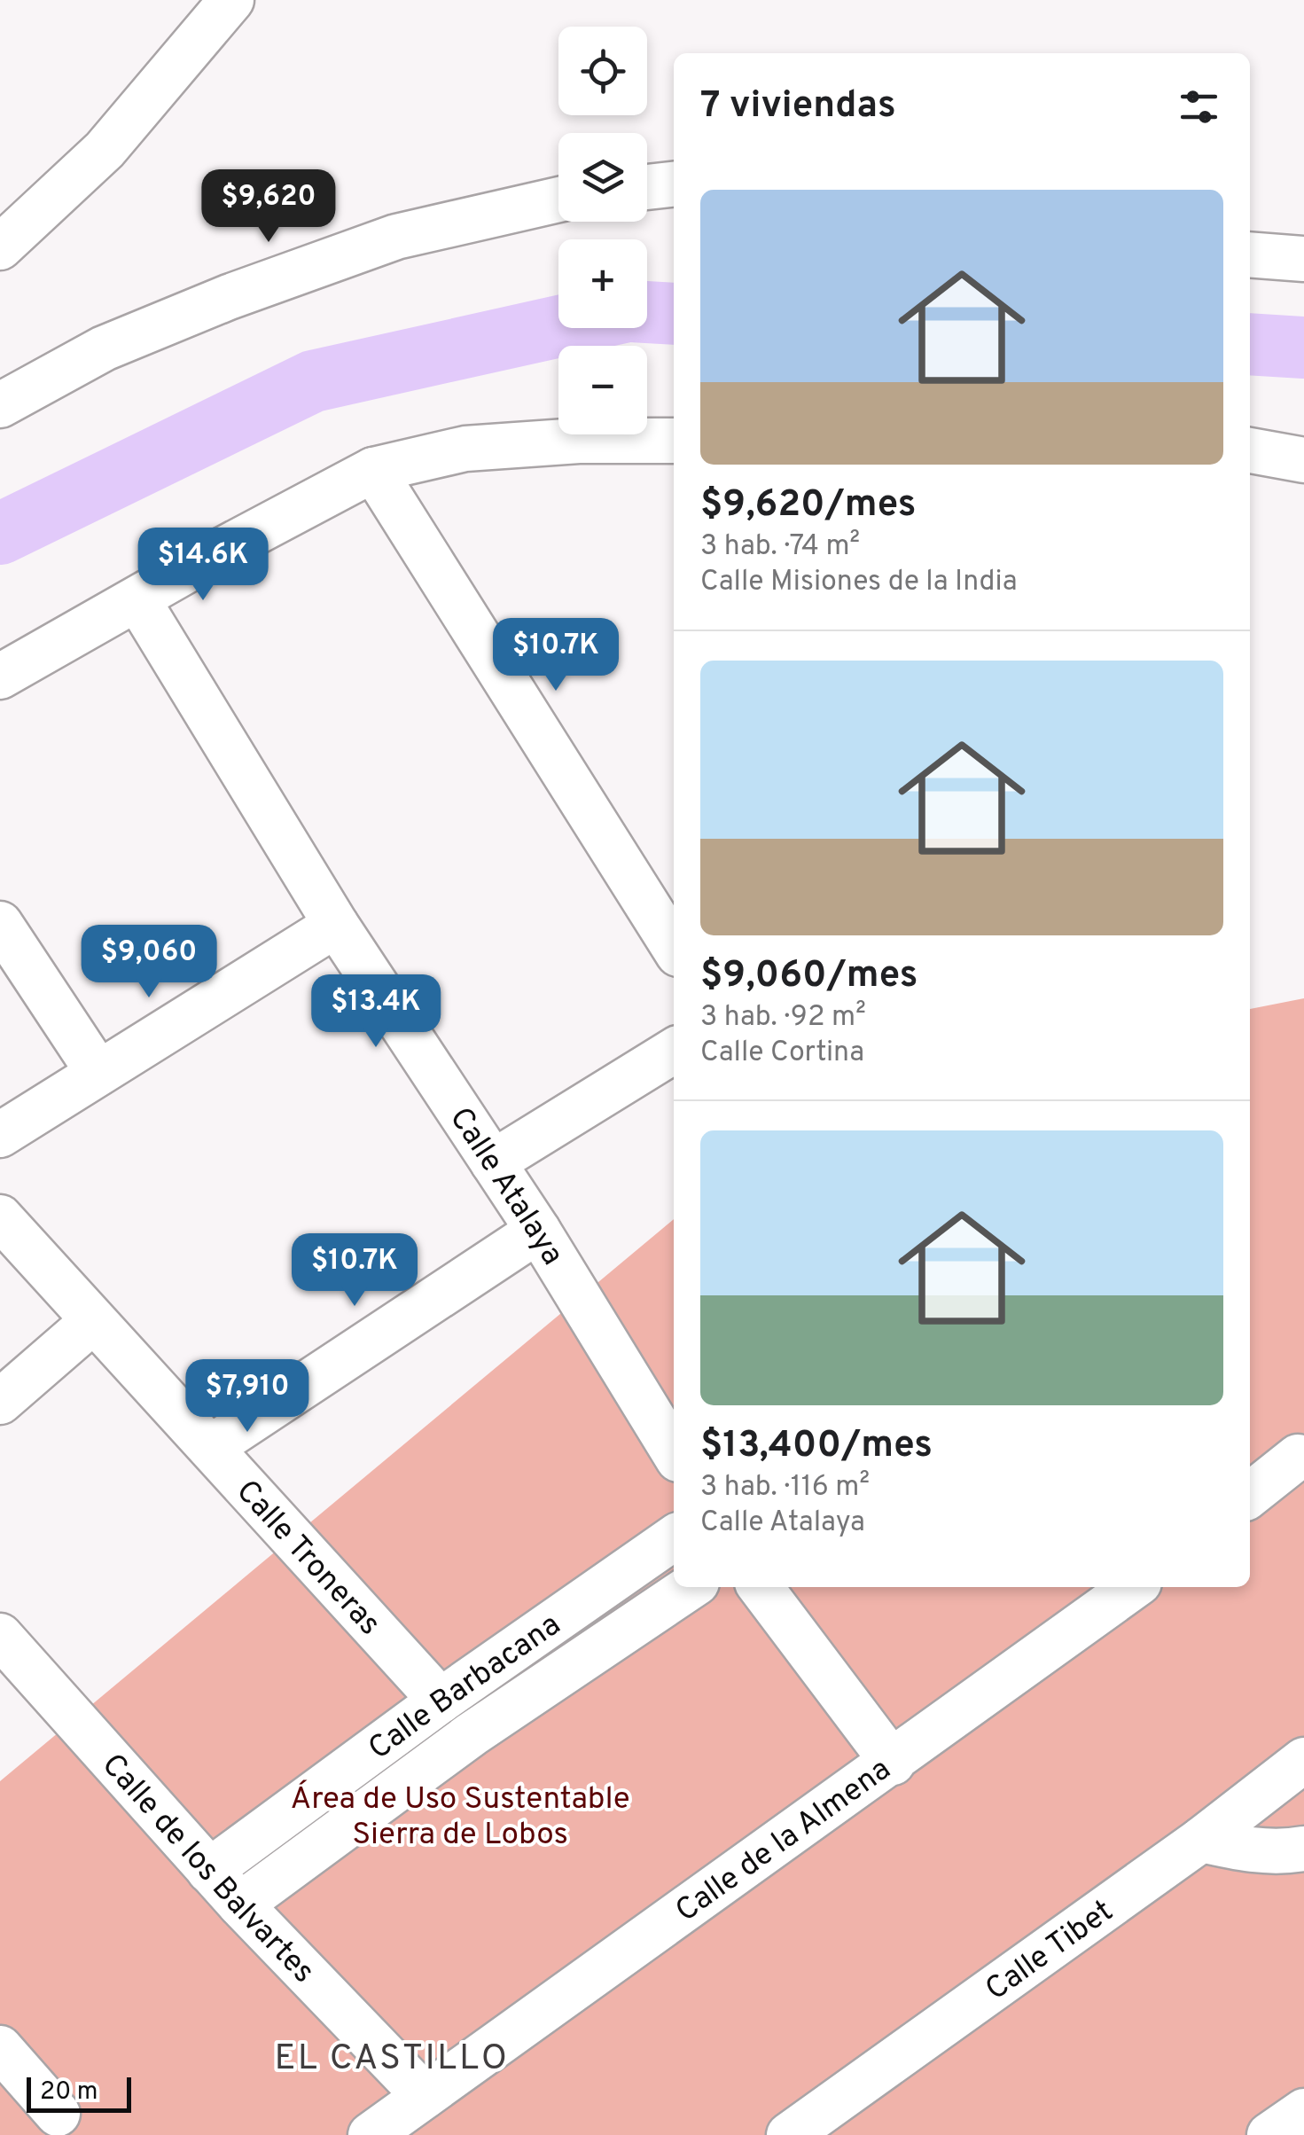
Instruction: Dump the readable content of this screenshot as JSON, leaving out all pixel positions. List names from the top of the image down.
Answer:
{
  "streets": {
    "street": [
      "Calle Atalaya",
      "Calle Troneras",
      "Calle Barbacana",
      "Calle de la Almena",
      "Calle de los Balvartes",
      "Calle Tibet"
    ]
  },
  "crossings": [
    ["Calle Troneras", "Calle Barbacana"],
    ["Calle Barbacana", "Calle de los Balvartes"],
    ["Calle de la Almena", "Calle de los Balvartes"]
  ],
  "districts": ["EL CASTILLO"],
  "parks": ["Área de Uso Sustentable Sierra de Lobos"],
  "scale_bar": "20 m",
  "page": {
    "map_buttons": ["+", "−"],
    "heading": "7 viviendas",
    "list": [
      {
        "name": "$9,620/mes",
        "note": "3 hab. · 74 m² · Calle Misiones de la India"
      },
      {
        "name": "$9,060/mes",
        "note": "3 hab. · 92 m² · Calle Cortina"
      },
      {
        "name": "$13,400/mes",
        "note": "3 hab. · 116 m² · Calle Atalaya"
      }
    ],
    "price": [
      "$9,620",
      "$14.6K",
      "$10.7K",
      "$9,060",
      "$13.4K",
      "$10.7K",
      "$7,910"
    ],
    "scale": "20 m"
  }
}
